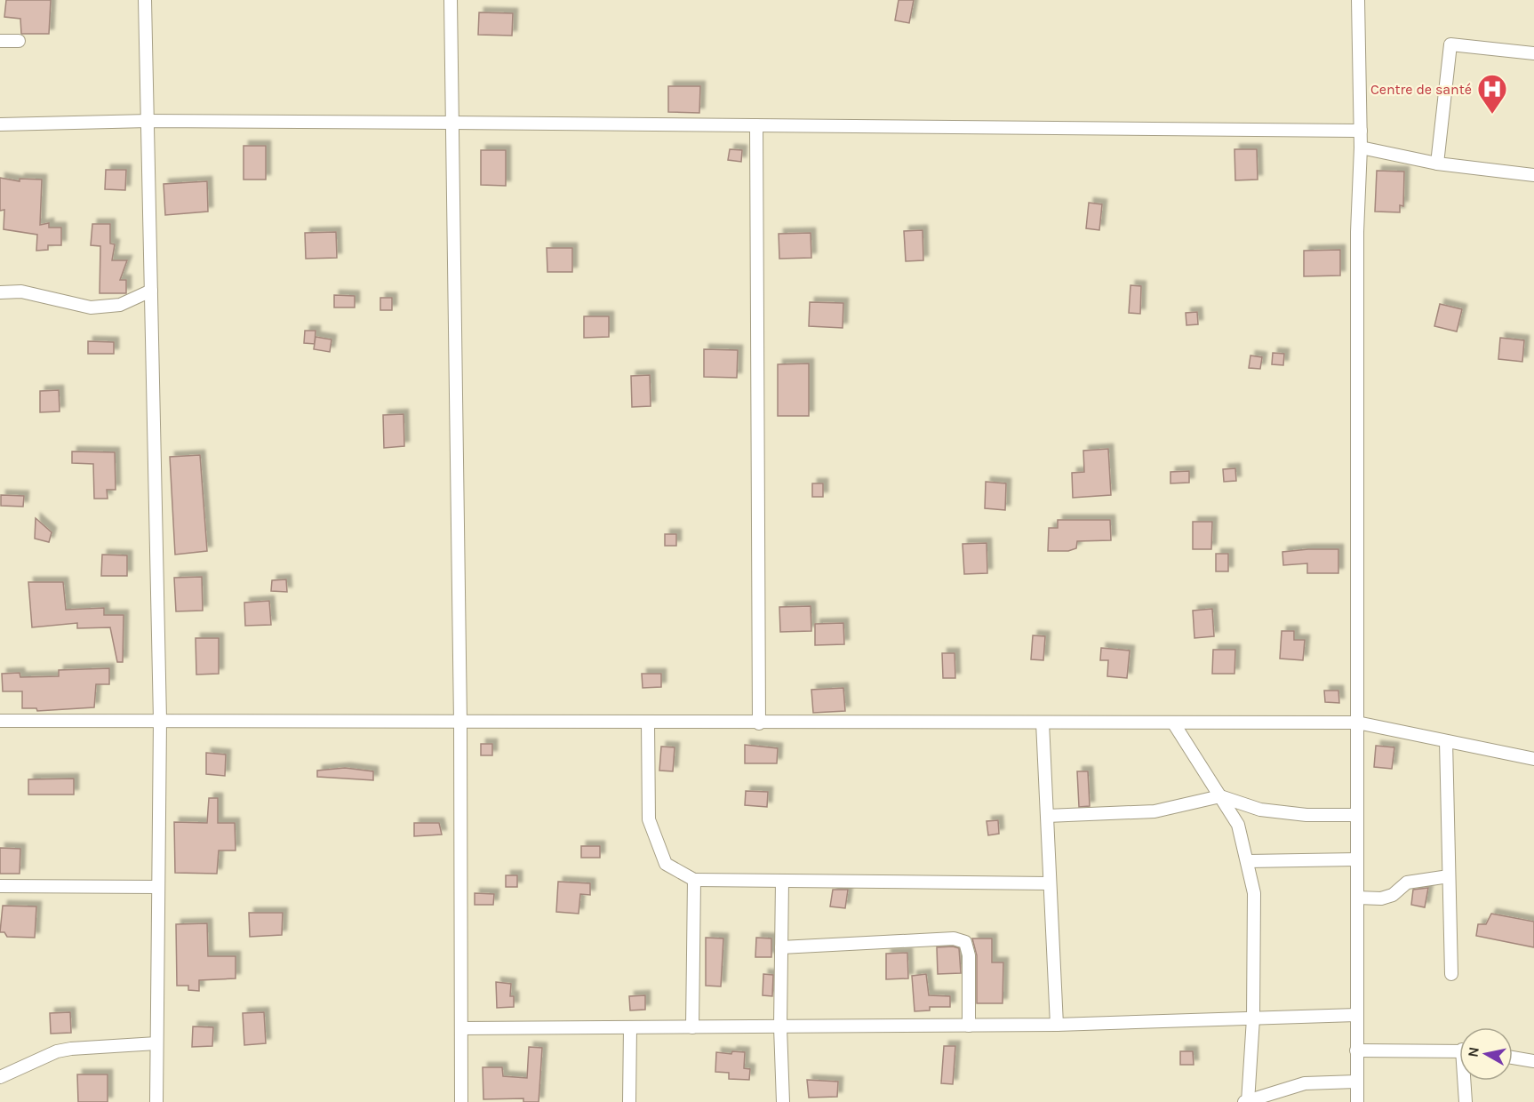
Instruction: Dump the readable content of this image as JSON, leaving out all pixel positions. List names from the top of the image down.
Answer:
{
  "places": {
    "hospital": ["Centre de santé"]
  },
  "north": "left"
}
